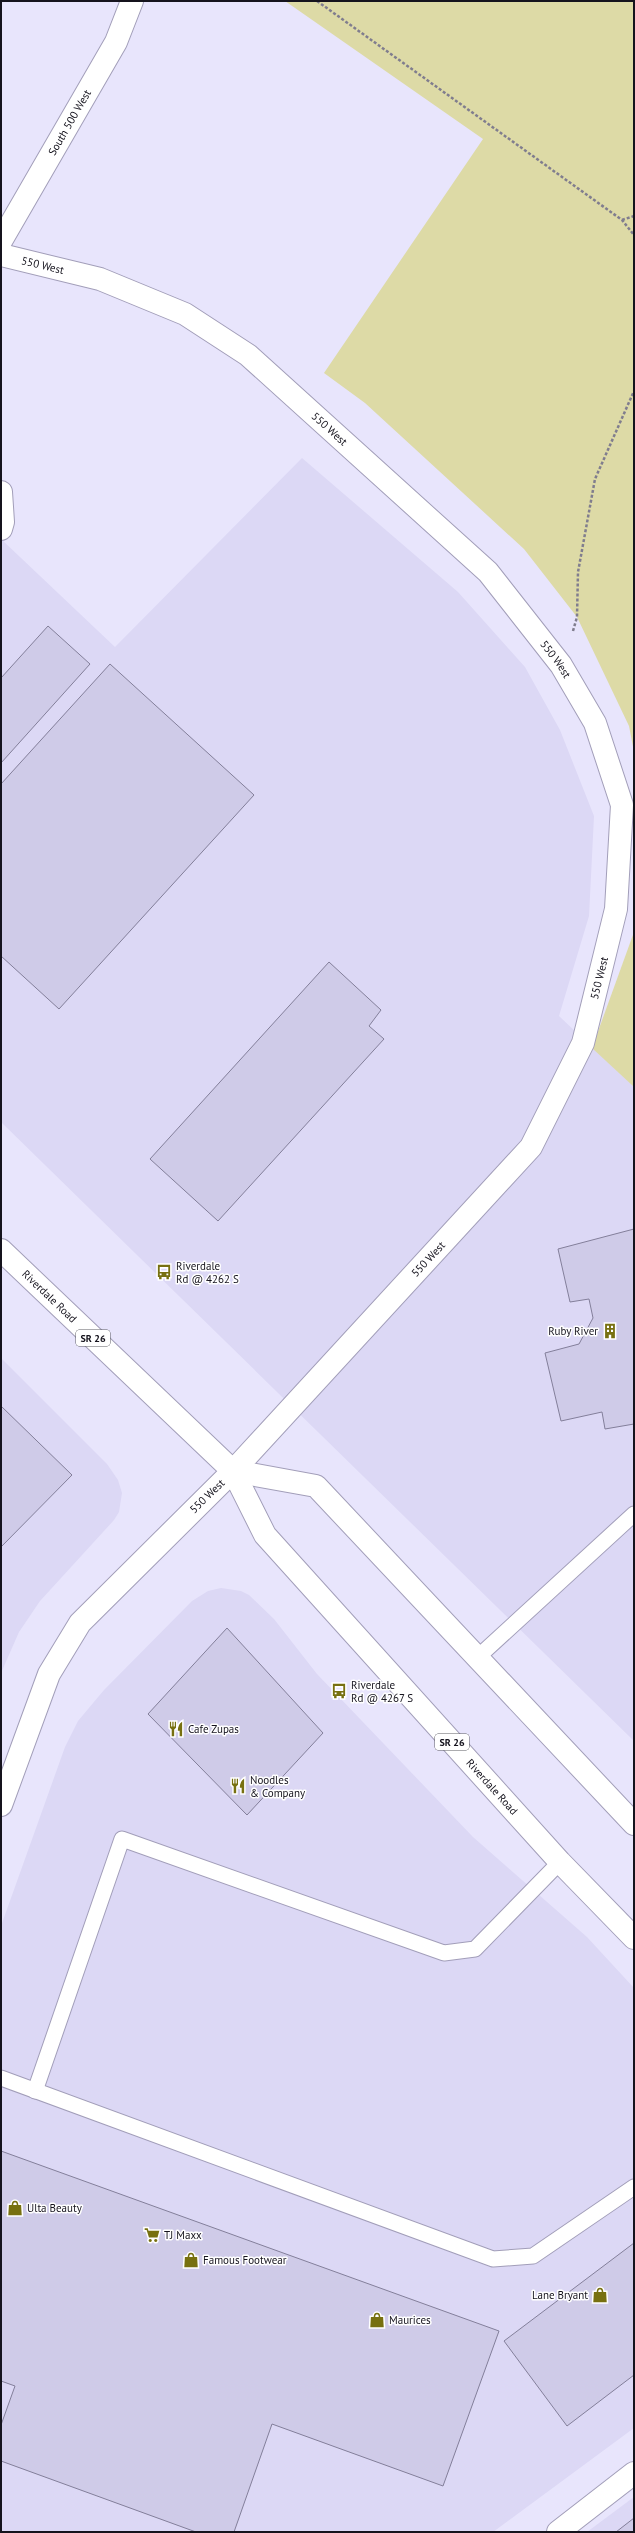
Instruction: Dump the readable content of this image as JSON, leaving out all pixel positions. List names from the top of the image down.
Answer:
{
  "streets": {
    "street": [
      "South 500 West",
      "550 West",
      "Riverdale Road",
      "SR 26"
    ]
  },
  "crossings": [
    ["550 West", "Riverdale Road"]
  ],
  "places": {
    "bus stop": ["Riverdale Rd @ 4262 S", "Riverdale Rd @ 4267 S"],
    "building": ["Ruby River"],
    "restaurant": ["Cafe Zupas", "Noodles & Company"],
    "shop": [
      "Ulta Beauty",
      "Famous Footwear",
      "Lane Bryant",
      "Maurices"
    ],
    "supermarket": ["TJ Maxx"]
  }
}
